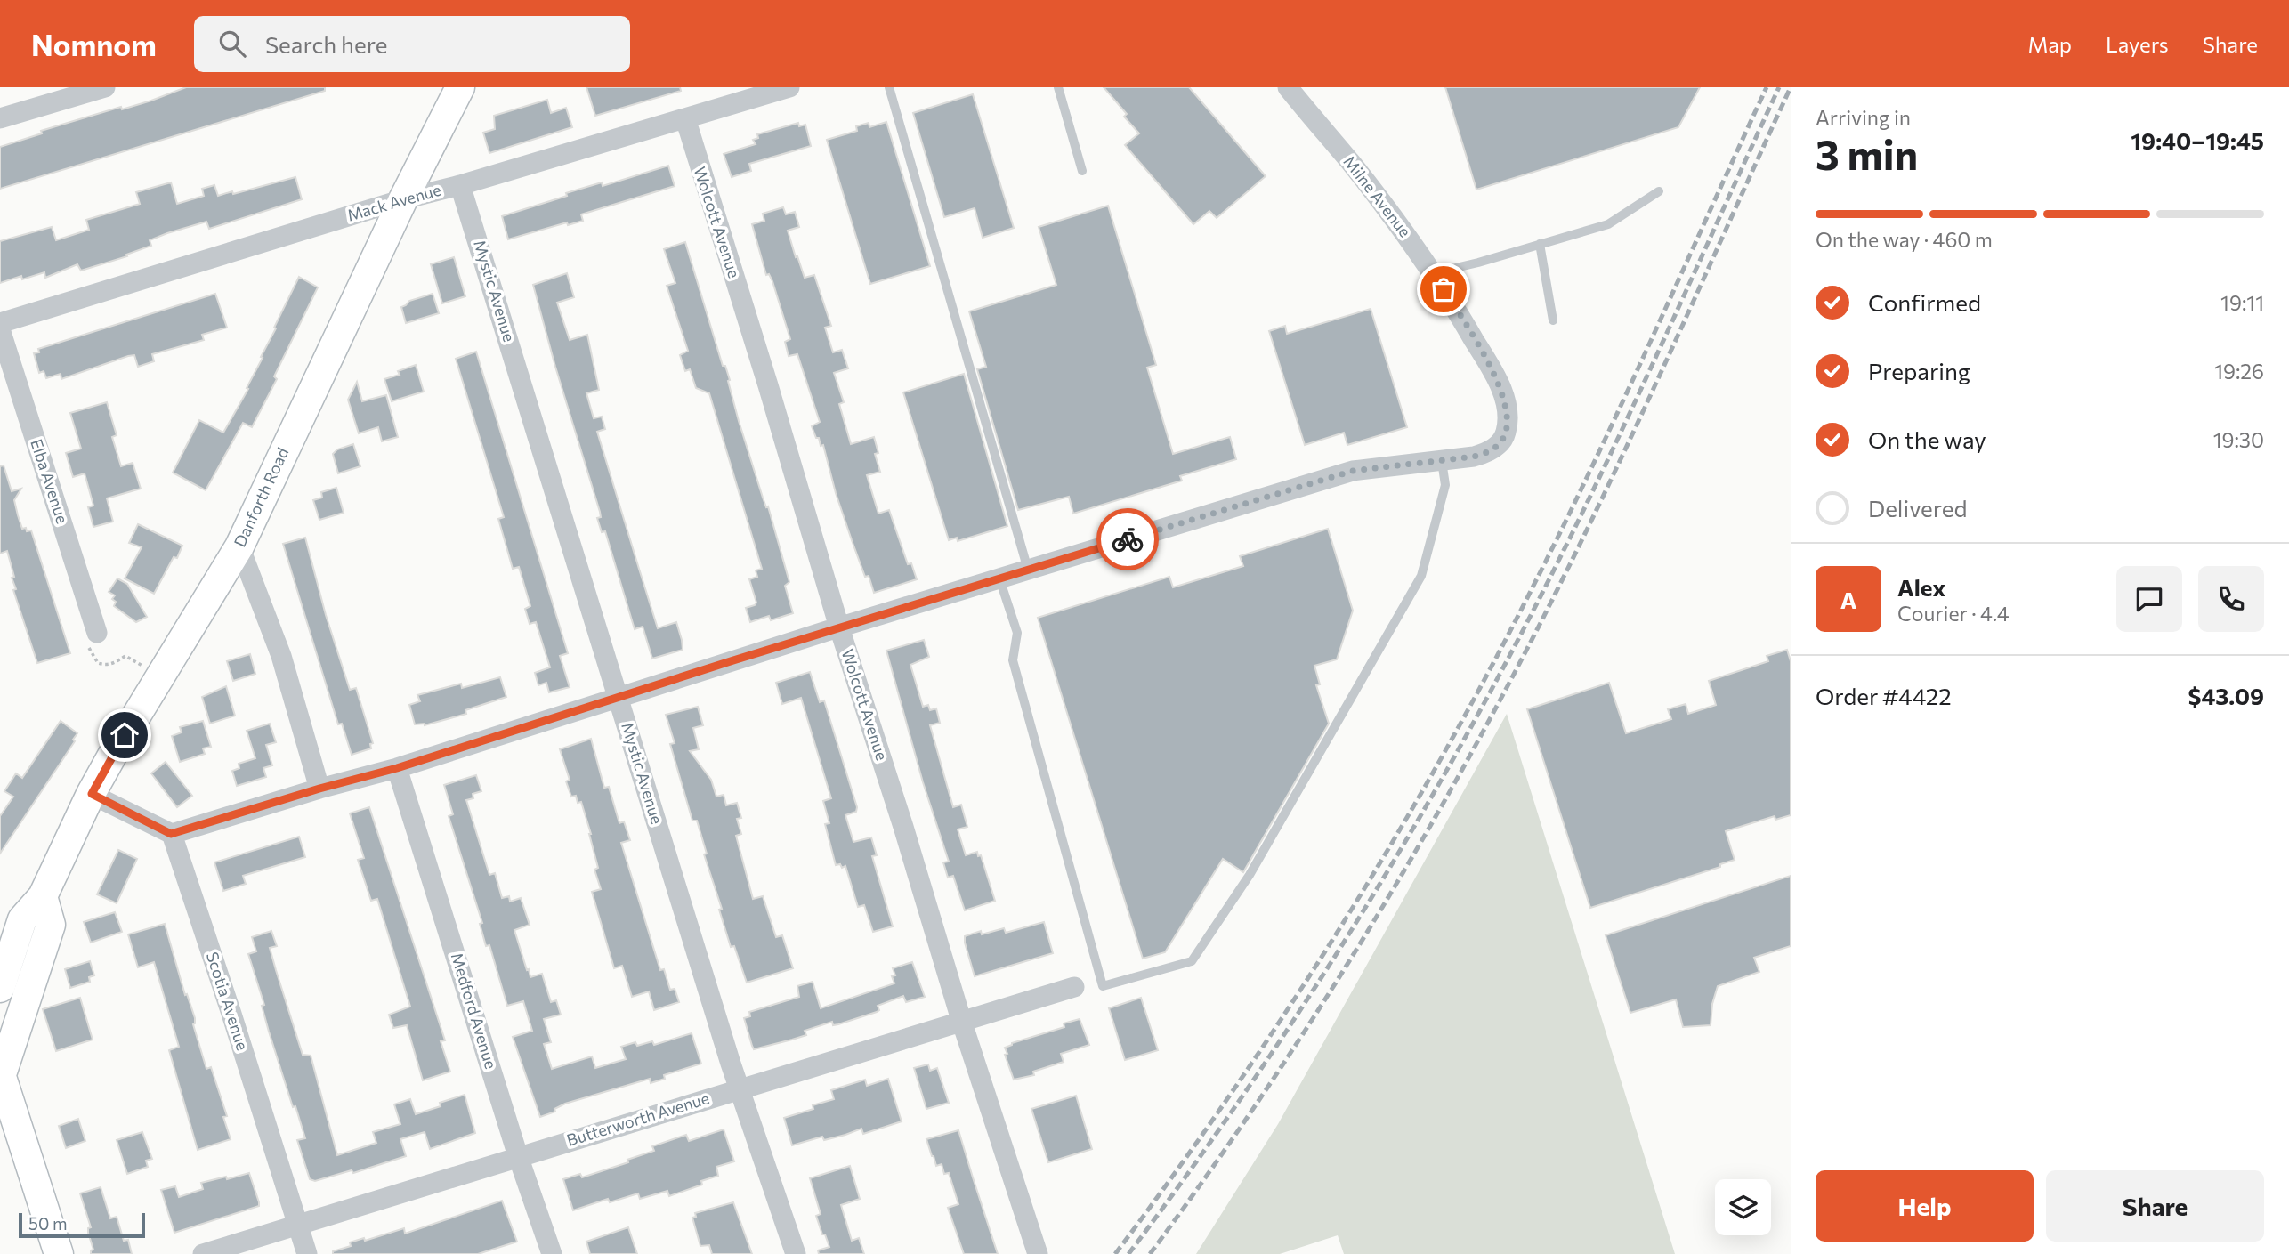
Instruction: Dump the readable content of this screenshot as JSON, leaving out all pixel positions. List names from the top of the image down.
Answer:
{
  "streets": {
    "main road": ["Danforth Road"],
    "street": [
      "Milne Avenue",
      "Mack Avenue",
      "Wolcott Avenue",
      "Mystic Avenue",
      "Elba Avenue",
      "Scotia Avenue",
      "Medford Avenue",
      "Butterworth Avenue"
    ]
  },
  "crossings": [
    ["Milne Avenue", "Wolcott Avenue"],
    ["Milne Avenue", "Mystic Avenue"],
    ["Milne Avenue", "Scotia Avenue"],
    ["Milne Avenue", "Medford Avenue"],
    ["Mack Avenue", "Wolcott Avenue"],
    ["Mack Avenue", "Mystic Avenue"],
    ["Mack Avenue", "Danforth Road"],
    ["Wolcott Avenue", "Butterworth Avenue"],
    ["Mystic Avenue", "Butterworth Avenue"],
    ["Scotia Avenue", "Butterworth Avenue"],
    ["Medford Avenue", "Butterworth Avenue"]
  ],
  "scale_bar": "50 m",
  "page": {
    "header": "Nomnom",
    "search": "Search here",
    "nav": ["Map", "Layers", "Share"],
    "heading": ["3 min", "Arriving in", "19:40–19:45"],
    "panel": [
      "Alex",
      "Courier · 4.4",
      "Order #4422",
      "$43.09"
    ],
    "bar": "On the way · 460 m",
    "list": [
      ["Confirmed", "19:11"],
      ["Preparing", "19:26"],
      ["On the way", "19:30"],
      "Delivered"
    ],
    "round": "A",
    "buttons": ["Help", "Share"],
    "scale": "50 m"
  }
}
